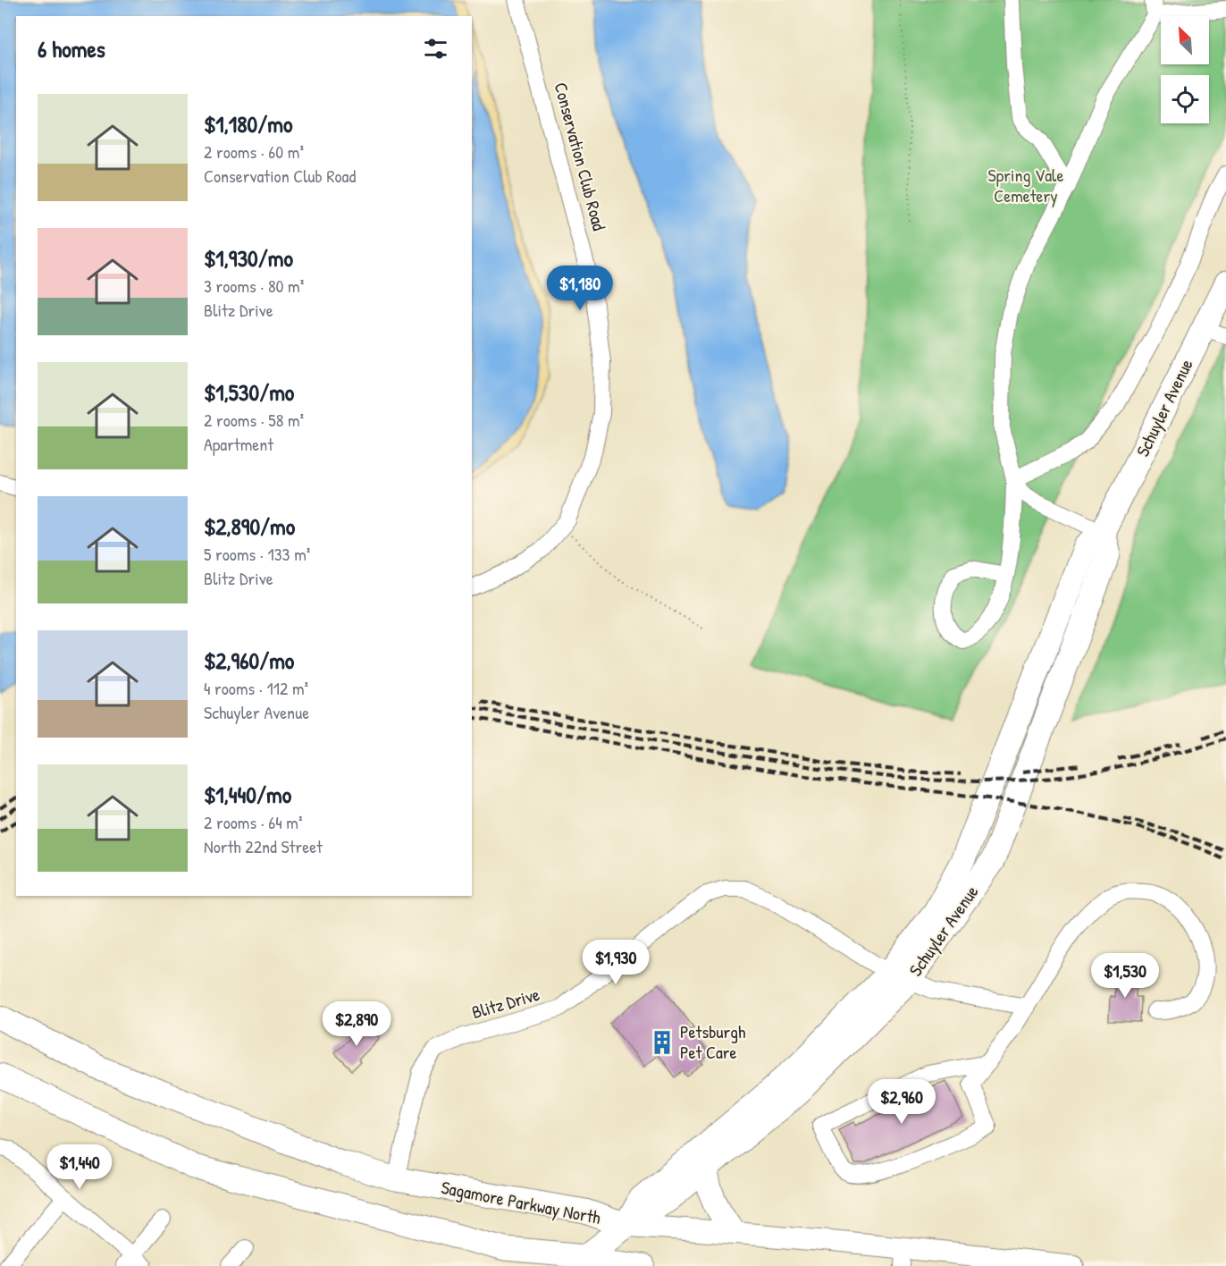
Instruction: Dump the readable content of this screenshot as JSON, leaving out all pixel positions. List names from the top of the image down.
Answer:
{
  "streets": {
    "highway": ["Schuyler Avenue", "Sagamore Parkway North"],
    "street": ["Conservation Club Road", "Blitz Drive"]
  },
  "crossings": [
    ["Schuyler Avenue", "Blitz Drive"],
    ["Schuyler Avenue", "Sagamore Parkway North"],
    ["Blitz Drive", "Sagamore Parkway North"]
  ],
  "parks": ["Spring Vale Cemetery"],
  "places": {
    "building": ["Petsburgh Pet Care"]
  },
  "north": "top left",
  "page": {
    "heading": "6 homes",
    "list": [
      {
        "name": "$1,180/mo",
        "note": "2 rooms · 60 m² · Conservation Club Road"
      },
      {
        "name": "$1,930/mo",
        "note": "3 rooms · 80 m² · Blitz Drive"
      },
      {
        "name": "$1,530/mo",
        "note": "2 rooms · 58 m² · Apartment"
      },
      {
        "name": "$2,890/mo",
        "note": "5 rooms · 133 m² · Blitz Drive"
      },
      {
        "name": "$2,960/mo",
        "note": "4 rooms · 112 m² · Schuyler Avenue"
      },
      {
        "name": "$1,440/mo",
        "note": "2 rooms · 64 m² · North 22nd Street"
      }
    ],
    "price": [
      "$1,180",
      "$1,930",
      "$1,530",
      "$2,890",
      "$2,960",
      "$1,440"
    ]
  }
}
